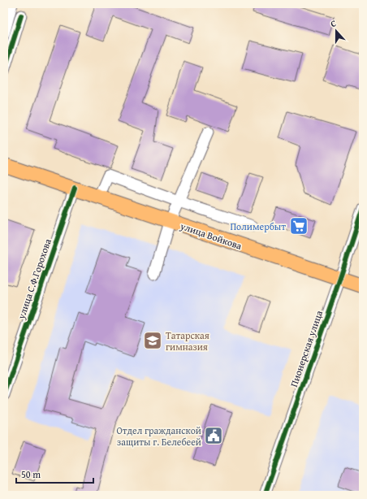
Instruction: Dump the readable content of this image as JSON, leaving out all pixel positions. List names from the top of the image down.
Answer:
{
  "streets": {
    "main road": ["улица Войкова"],
    "street": ["улица С.Ф.Горохова", "Пионерская улица"]
  },
  "crossings": [
    ["улица Войкова", "улица С.Ф.Горохова"],
    ["улица Войкова", "Пионерская улица"]
  ],
  "places": {
    "supermarket": ["Полимербыт"],
    "school or university": ["Татарская гимназия"],
    "public building": ["Отдел гражданской защиты г. Белебеей"]
  },
  "scale_bar": "50 m",
  "north": "top"
}
